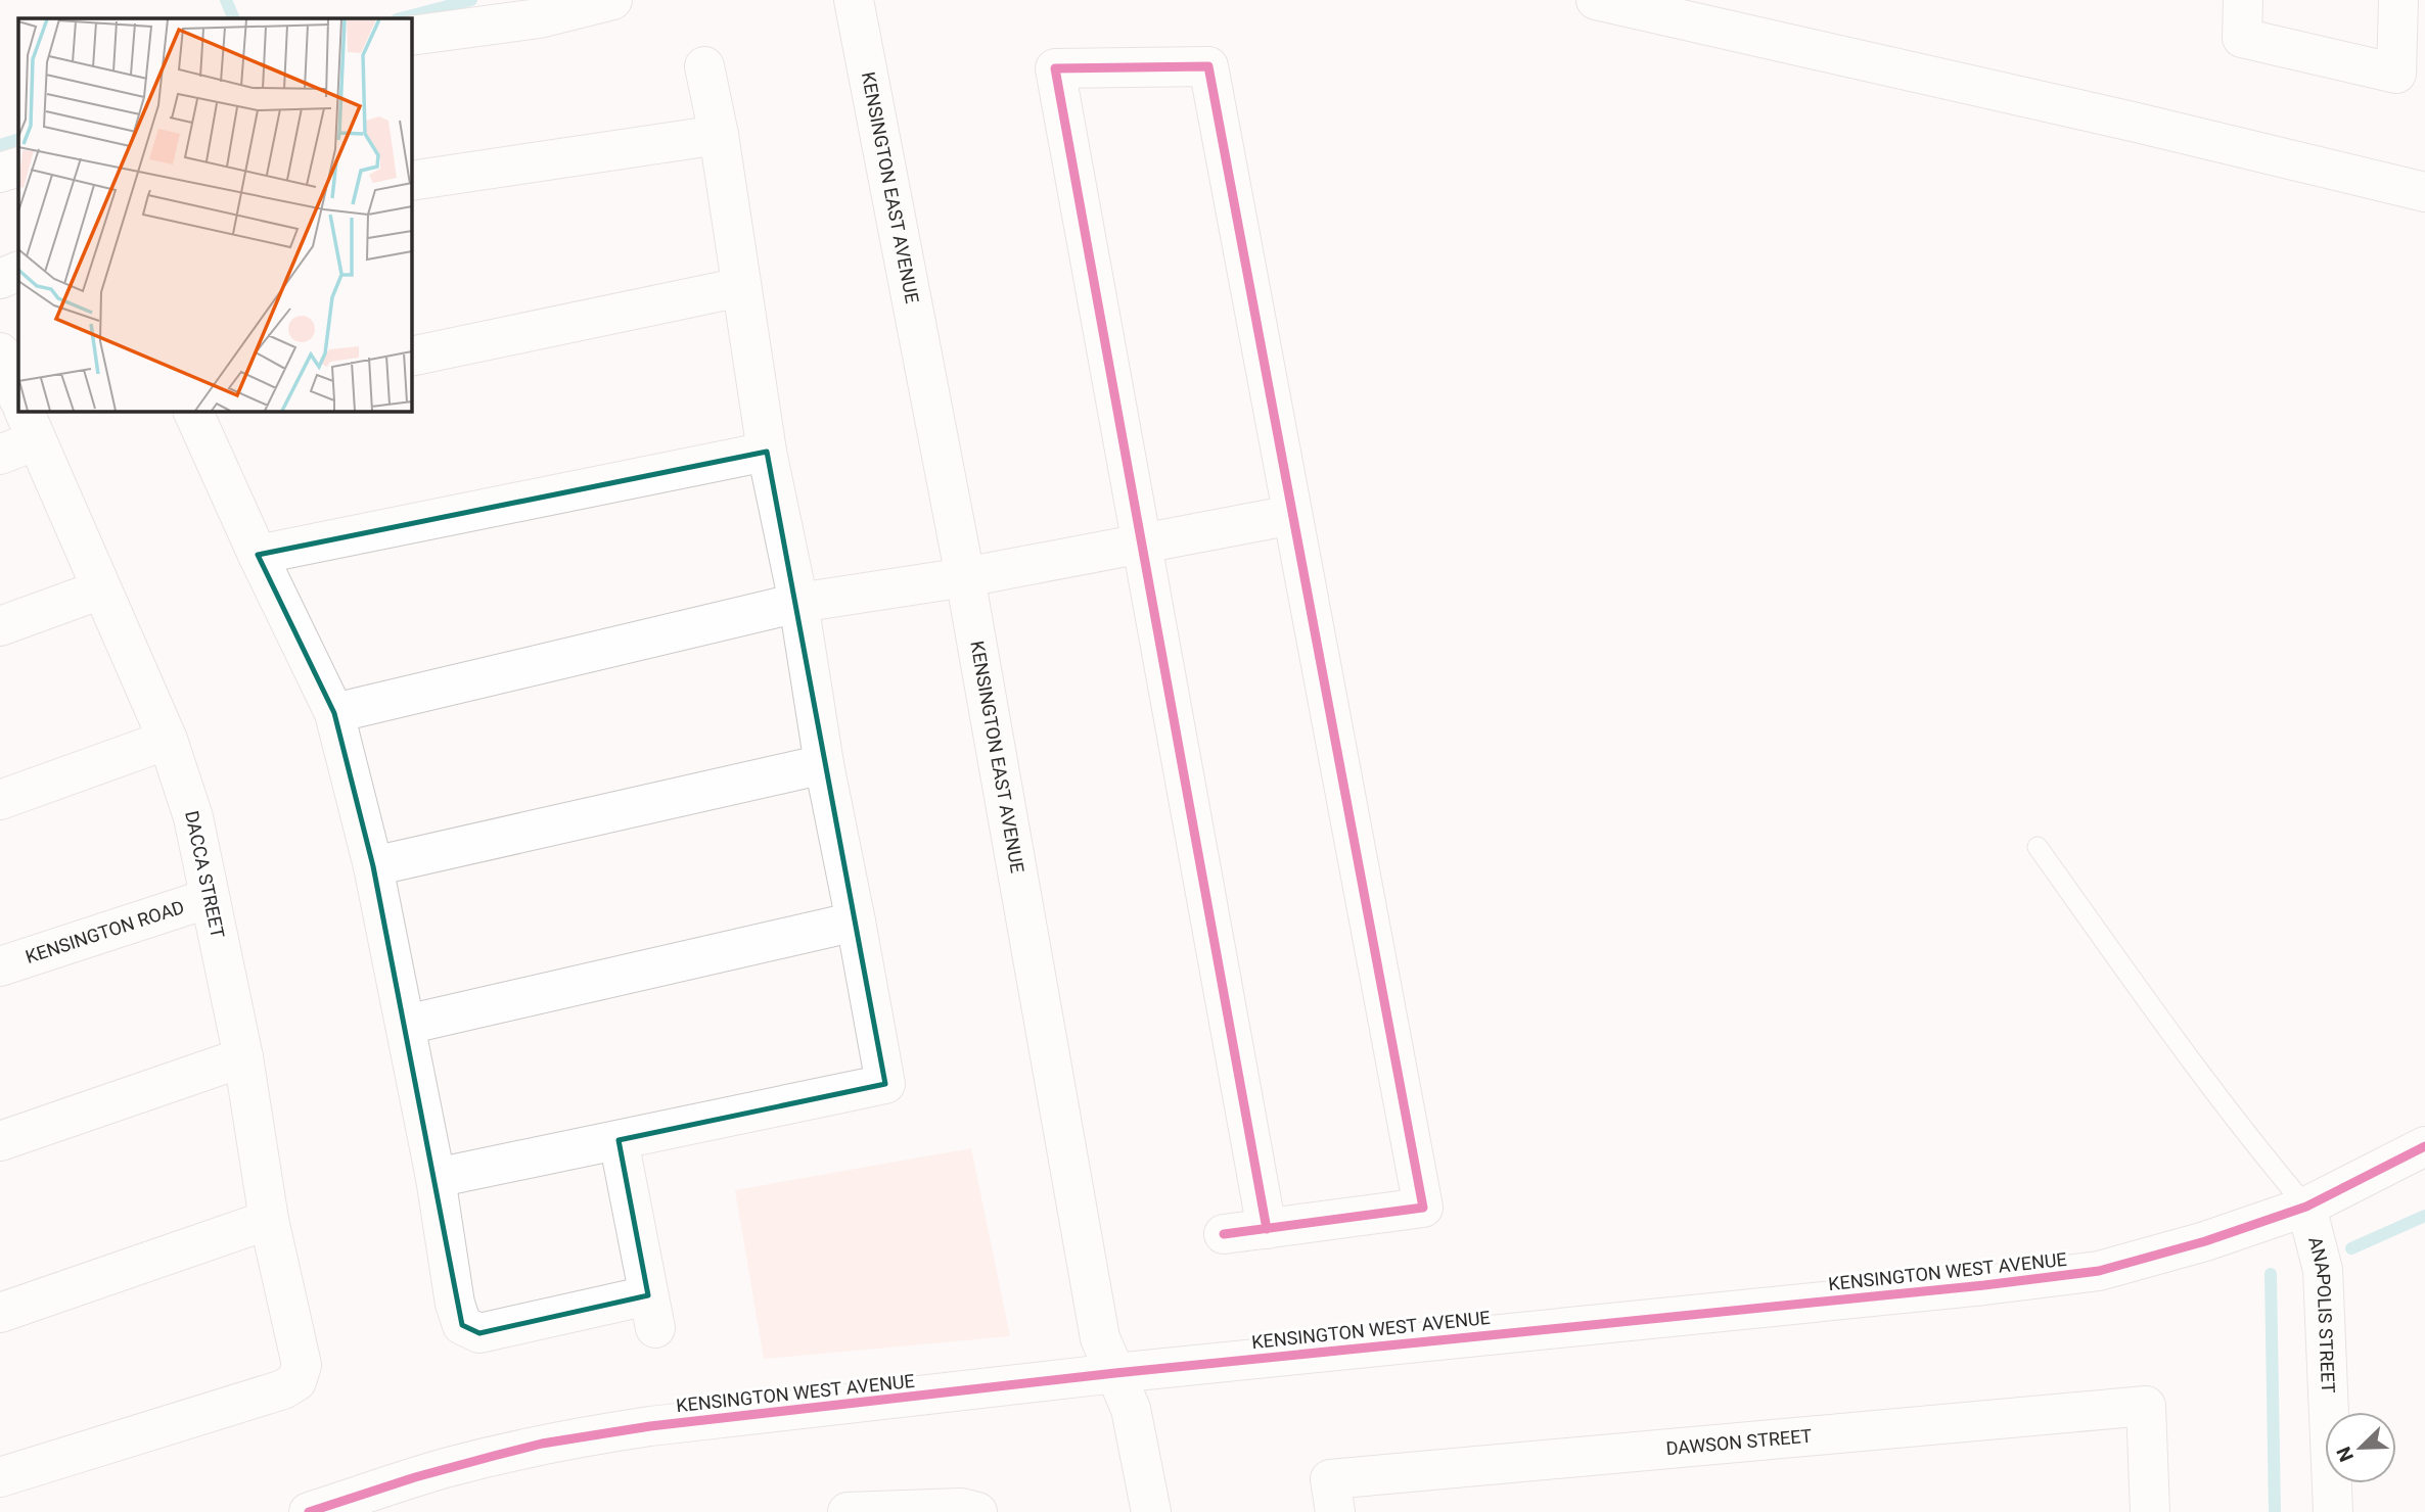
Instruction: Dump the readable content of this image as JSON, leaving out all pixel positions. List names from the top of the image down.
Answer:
{
  "streets": {
    "street": [
      "KENSINGTON EAST AVENUE",
      "DACCA STREET",
      "KENSINGTON ROAD",
      "KENSINGTON WEST AVENUE",
      "ANAPOLIS STREET",
      "DAWSON STREET"
    ]
  },
  "crossings": [
    ["KENSINGTON EAST AVENUE", "KENSINGTON WEST AVENUE"],
    ["DACCA STREET", "KENSINGTON ROAD"],
    ["KENSINGTON WEST AVENUE", "ANAPOLIS STREET"]
  ],
  "north": "bottom left"
}
